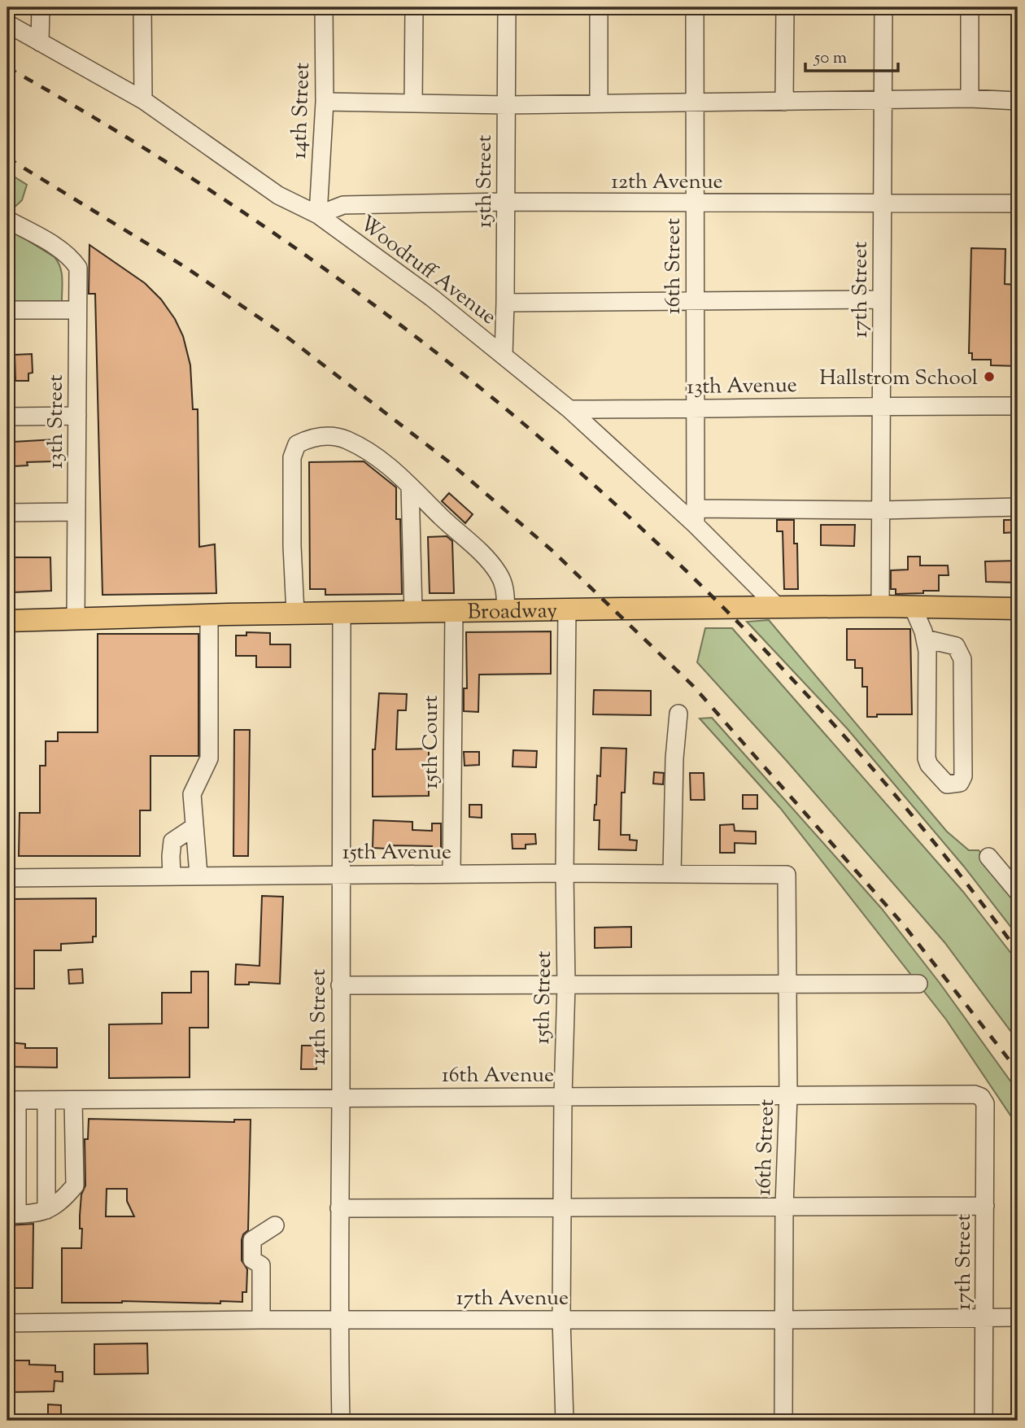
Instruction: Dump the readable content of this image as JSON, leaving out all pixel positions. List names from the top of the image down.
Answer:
{
  "streets": {
    "main road": ["Broadway"],
    "street": [
      "14th Street",
      "12th Avenue",
      "15th Street",
      "16th Street",
      "Woodruff Avenue",
      "17th Street",
      "13th Avenue",
      "13th Street",
      "15th Court",
      "15th Avenue",
      "16th Avenue",
      "17th Avenue"
    ]
  },
  "crossings": [
    ["14th Street", "12th Avenue"],
    ["14th Street", "Woodruff Avenue"],
    ["14th Street", "Broadway"],
    ["14th Street", "15th Avenue"],
    ["14th Street", "16th Avenue"],
    ["14th Street", "17th Avenue"],
    ["12th Avenue", "15th Street"],
    ["12th Avenue", "16th Street"],
    ["12th Avenue", "Woodruff Avenue"],
    ["12th Avenue", "17th Street"],
    ["15th Street", "Woodruff Avenue"],
    ["15th Street", "Broadway"],
    ["15th Street", "15th Avenue"],
    ["15th Street", "16th Avenue"],
    ["15th Street", "17th Avenue"],
    ["16th Street", "Woodruff Avenue"],
    ["16th Street", "13th Avenue"],
    ["16th Street", "15th Avenue"],
    ["16th Street", "16th Avenue"],
    ["16th Street", "17th Avenue"],
    ["Woodruff Avenue", "13th Avenue"],
    ["Woodruff Avenue", "Broadway"],
    ["17th Street", "13th Avenue"],
    ["17th Street", "Broadway"],
    ["17th Street", "16th Avenue"],
    ["17th Street", "17th Avenue"],
    ["13th Street", "Broadway"],
    ["Broadway", "15th Court"],
    ["15th Court", "15th Avenue"]
  ],
  "places": ["Hallstrom School"],
  "scale_bar": "50 m"
}
